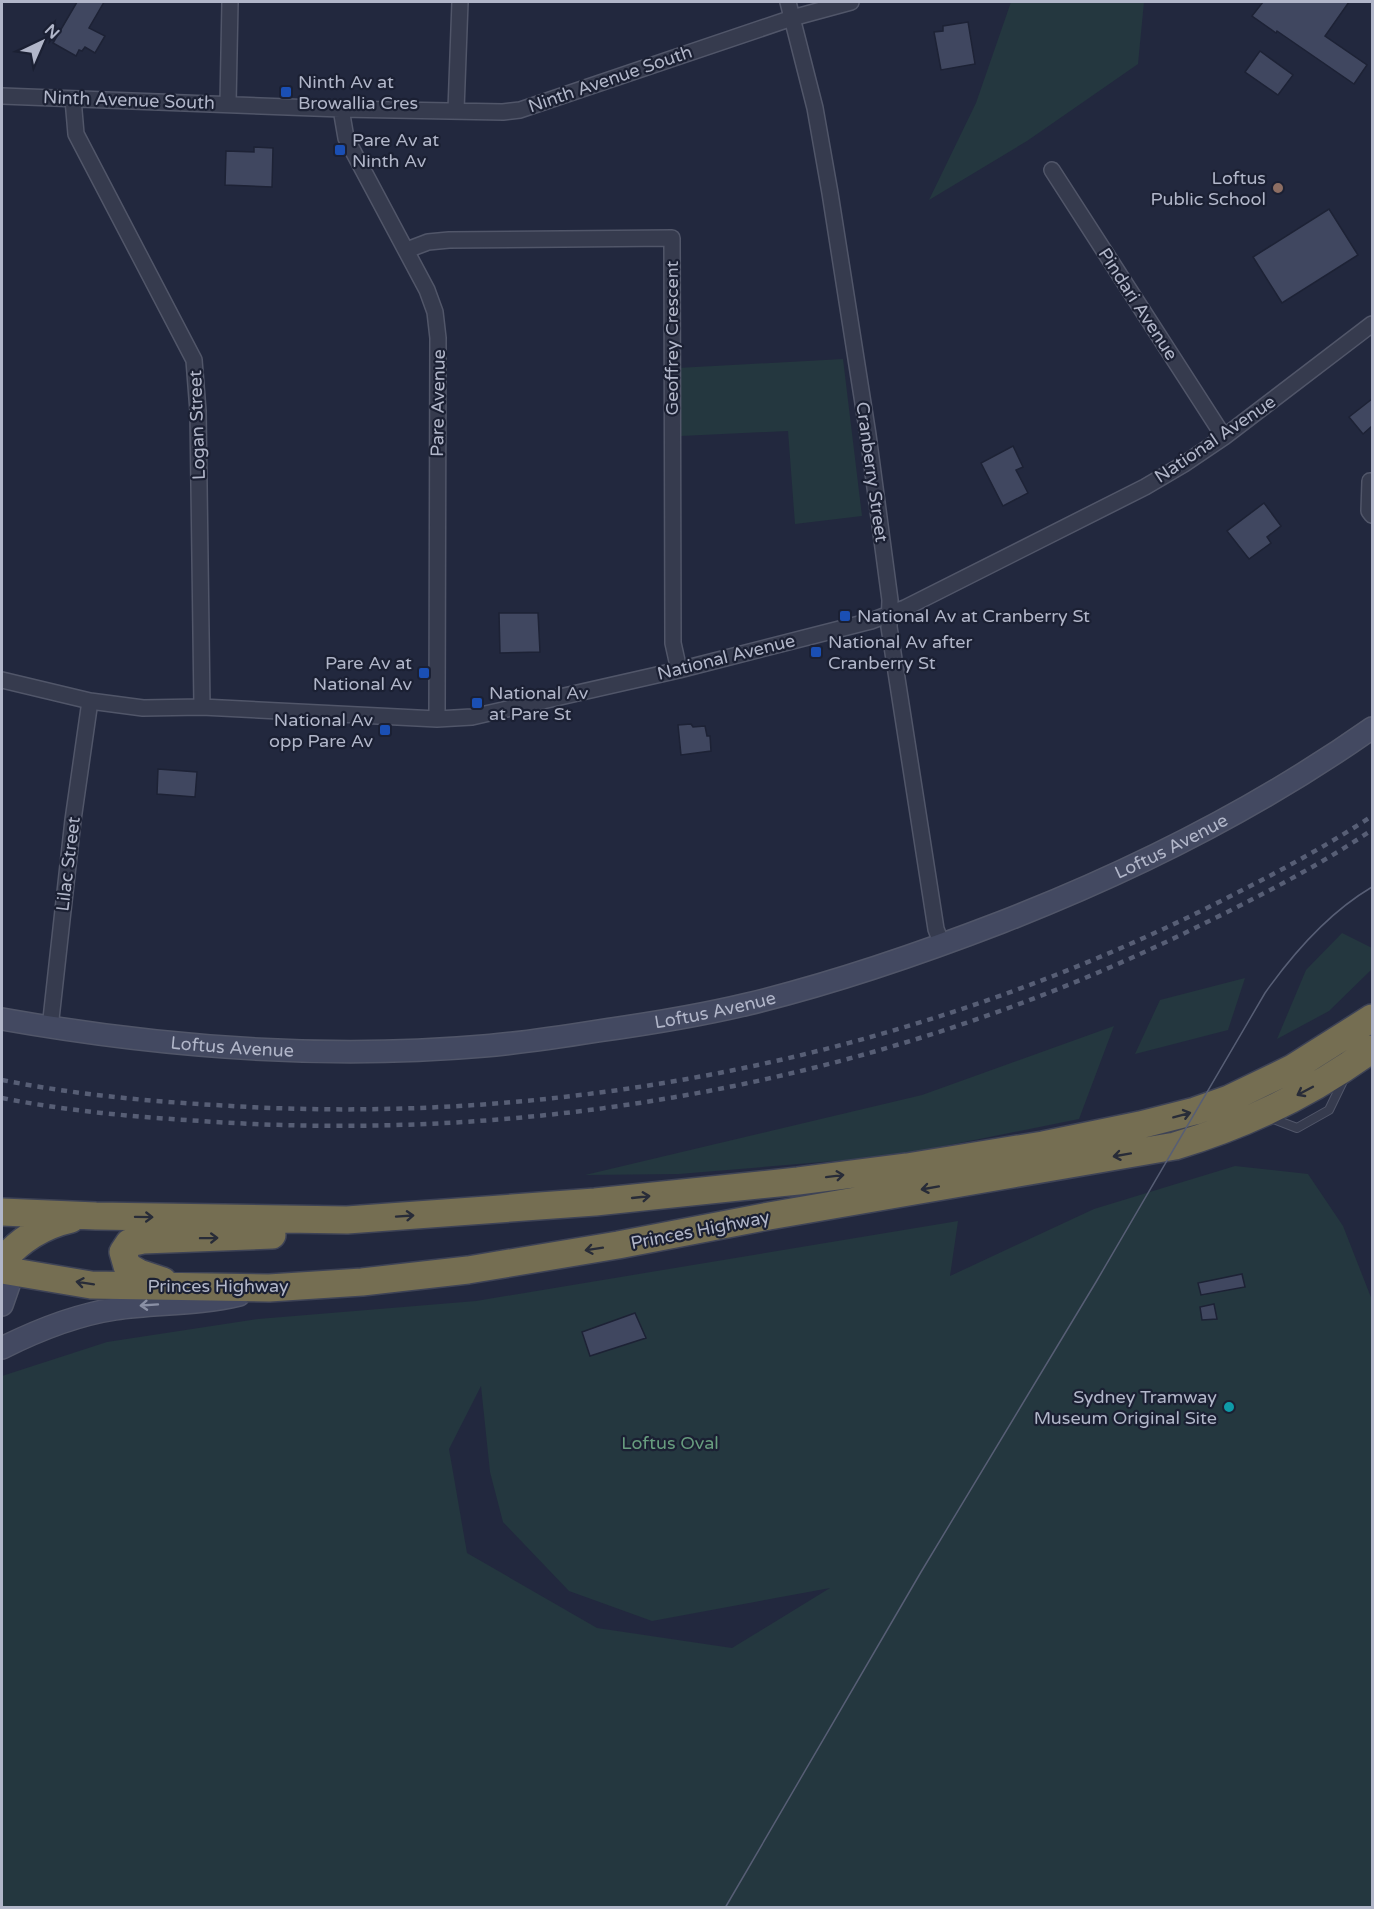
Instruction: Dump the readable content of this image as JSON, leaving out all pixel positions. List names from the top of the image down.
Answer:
{
  "streets": {
    "highway": ["Princes Highway"],
    "street": [
      "Ninth Avenue South",
      "Pindari Avenue",
      "Geoffrey Crescent",
      "Pare Avenue",
      "Logan Street",
      "National Avenue",
      "Cranberry Street",
      "Loftus Avenue",
      "Lilac Street"
    ]
  },
  "crossings": [
    ["Ninth Avenue South", "Pare Avenue"],
    ["Ninth Avenue South", "Logan Street"],
    ["Ninth Avenue South", "Cranberry Street"],
    ["Pindari Avenue", "National Avenue"],
    ["Geoffrey Crescent", "Pare Avenue"],
    ["Geoffrey Crescent", "National Avenue"],
    ["Pare Avenue", "National Avenue"],
    ["Logan Street", "National Avenue"],
    ["National Avenue", "Cranberry Street"],
    ["National Avenue", "Lilac Street"],
    ["Cranberry Street", "Loftus Avenue"],
    ["Loftus Avenue", "Lilac Street"]
  ],
  "parks": ["Loftus Oval"],
  "places": {
    "transit": [
      "Ninth Av at Browallia Cres",
      "Pare Av at Ninth Av",
      "National Av at Cranberry St",
      "National Av after Cranberry St",
      "Pare Av at National Av",
      "National Av at Pare St",
      "National Av opp Pare Av"
    ],
    "other": ["Loftus Public School", "Sydney Tramway Museum Original Site"]
  },
  "north": "top right"
}
